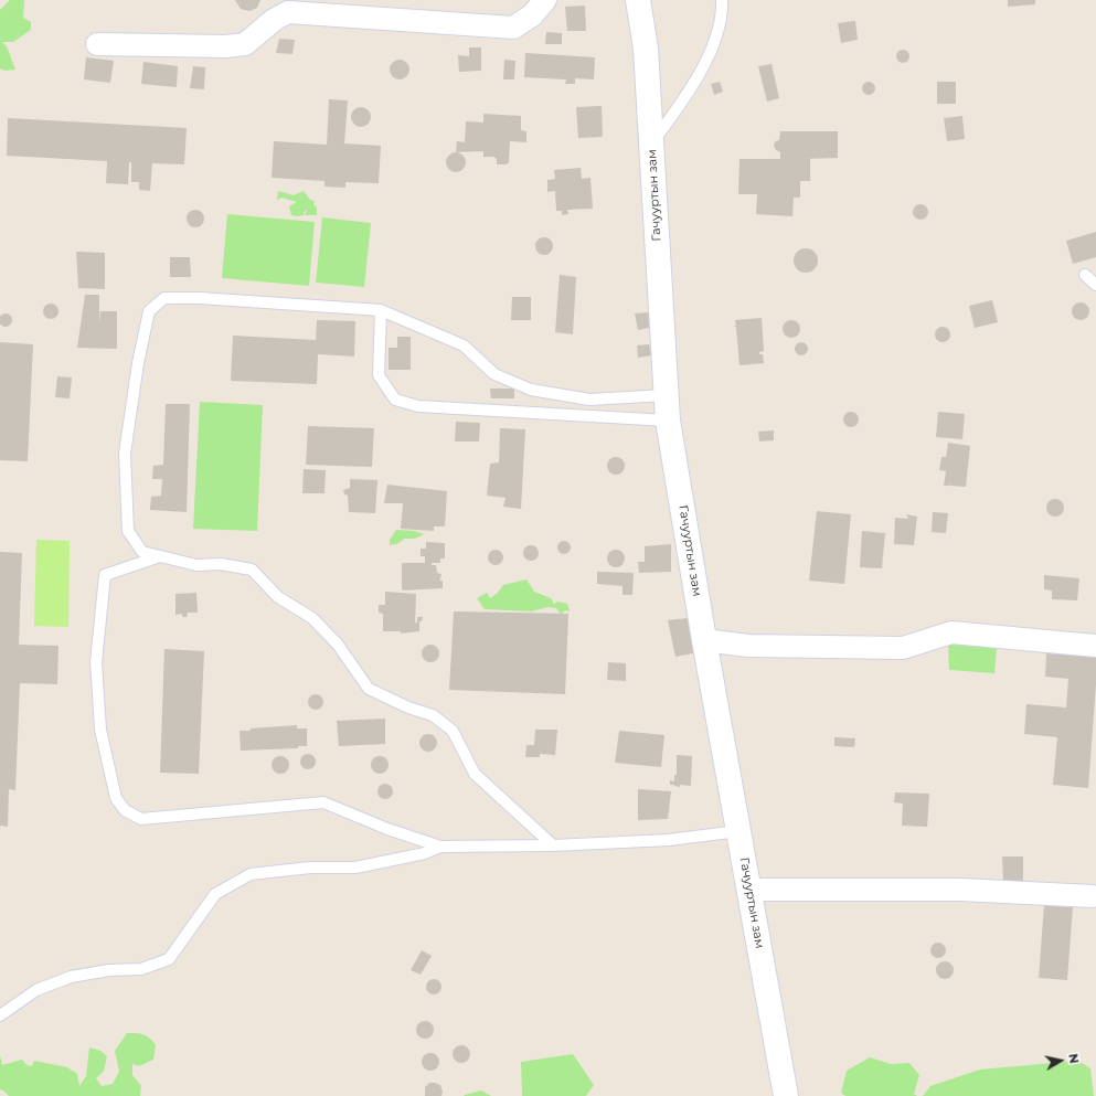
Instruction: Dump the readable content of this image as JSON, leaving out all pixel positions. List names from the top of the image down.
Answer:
{
  "streets": {
    "main road": ["Гачууртын зам"]
  },
  "north": "right"
}
